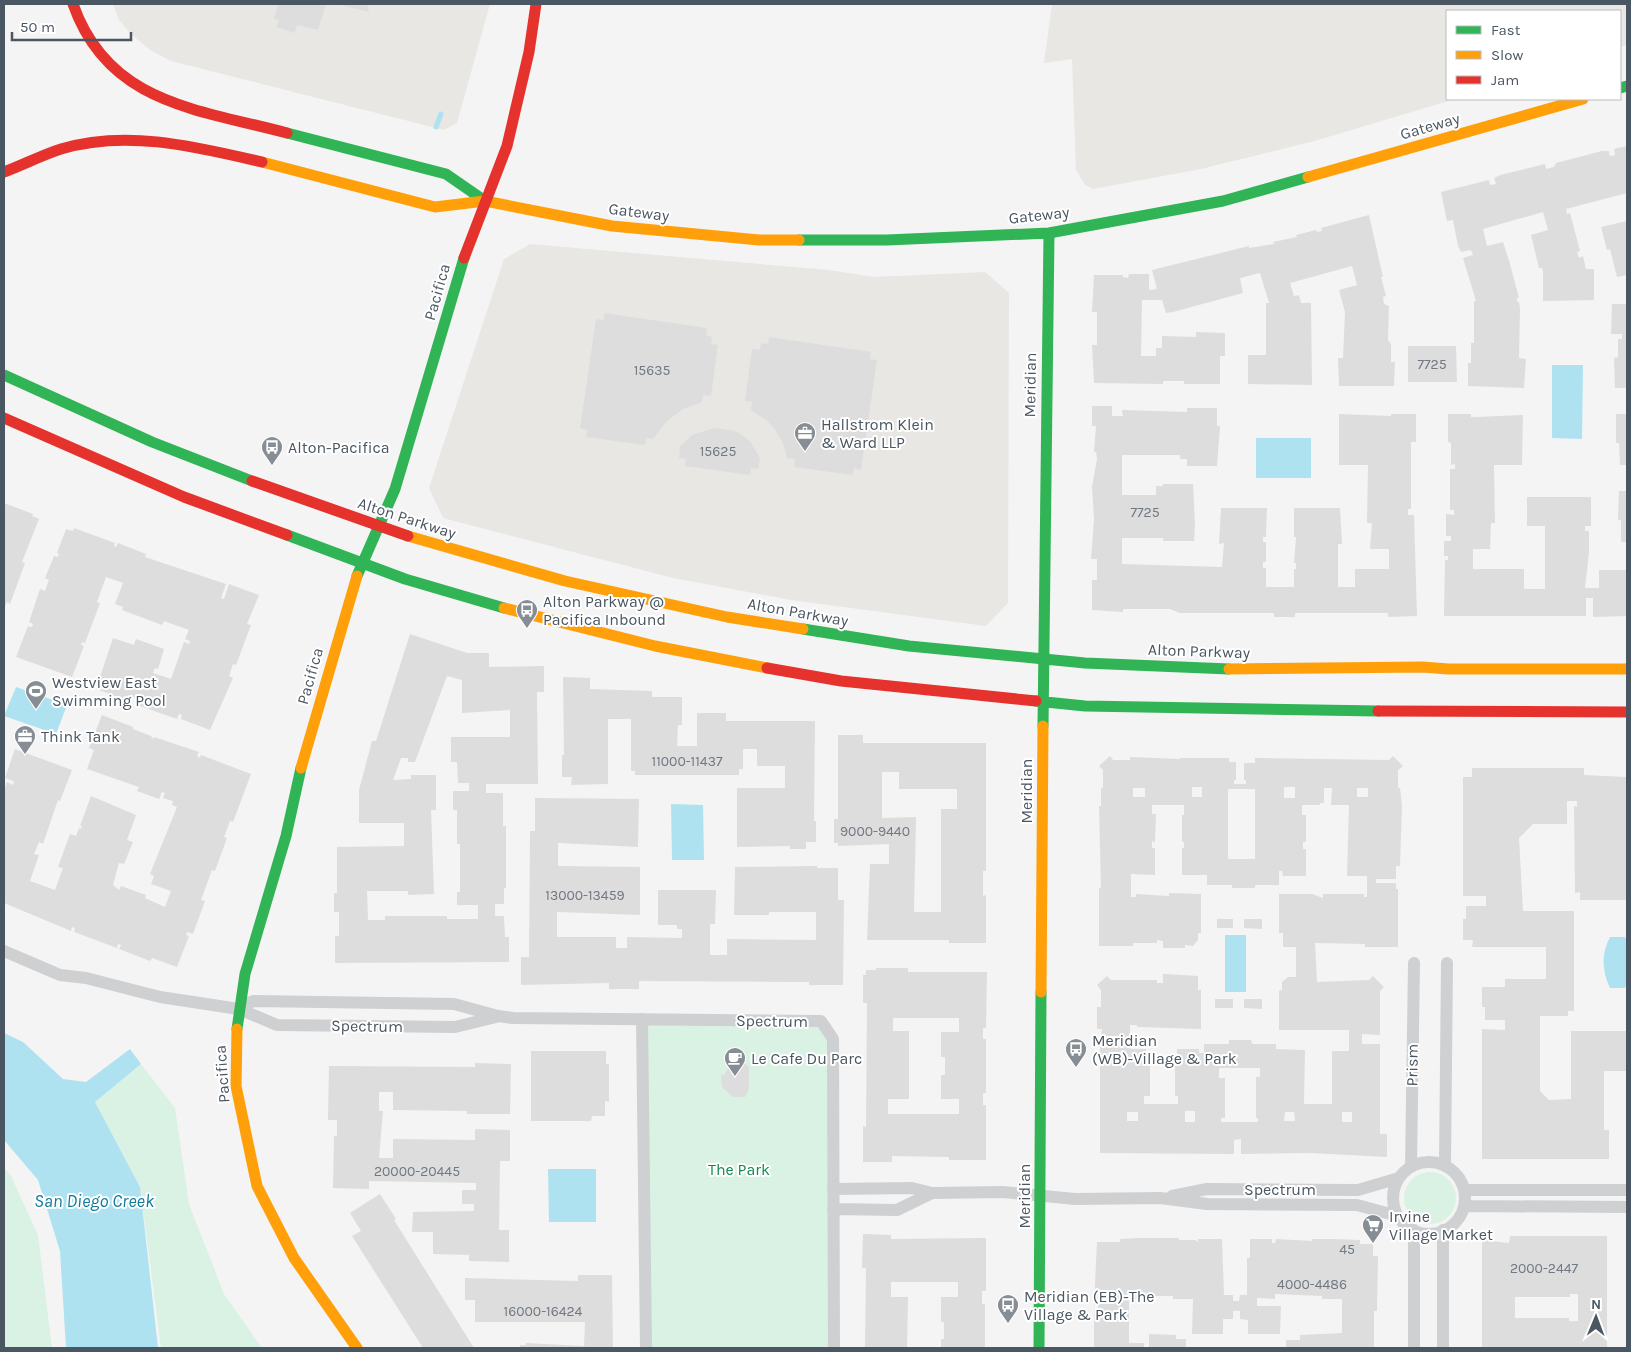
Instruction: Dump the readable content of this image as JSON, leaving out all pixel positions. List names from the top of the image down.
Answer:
{
  "streets": {
    "main road": [
      "Gateway",
      "Pacifica",
      "Meridian",
      "Alton Parkway"
    ],
    "street": ["Spectrum", "Prism"]
  },
  "crossings": [
    ["Gateway", "Pacifica"],
    ["Gateway", "Meridian"],
    ["Pacifica", "Alton Parkway"],
    ["Pacifica", "Spectrum"],
    ["Meridian", "Alton Parkway"],
    ["Meridian", "Spectrum"],
    ["Spectrum", "Prism"]
  ],
  "water": ["San Diego Creek"],
  "parks": ["The Park"],
  "places": {
    "office": ["Hallstrom Klein & Ward LLP", "Think Tank"],
    "bus stop": [
      "Alton-Pacifica",
      "Alton Parkway @ Pacifica Inbound",
      "Meridian (WB)-Village & Park",
      "Meridian (EB)-The Village & Park"
    ],
    "sports": ["Westview East Swimming Pool"],
    "cafe": ["Le Cafe Du Parc"],
    "supermarket": ["Irvine Village Market"]
  },
  "house_numbers": [
    "7725",
    "15635",
    "15625",
    "7725",
    "11000-11437",
    "9000-9440",
    "13000-13459",
    "20000-20445",
    "45",
    "2000-2447",
    "4000-4486",
    "16000-16424"
  ],
  "legend": ["Fast", "Slow", "Jam"],
  "scale_bar": "50 m",
  "north": "top"
}
